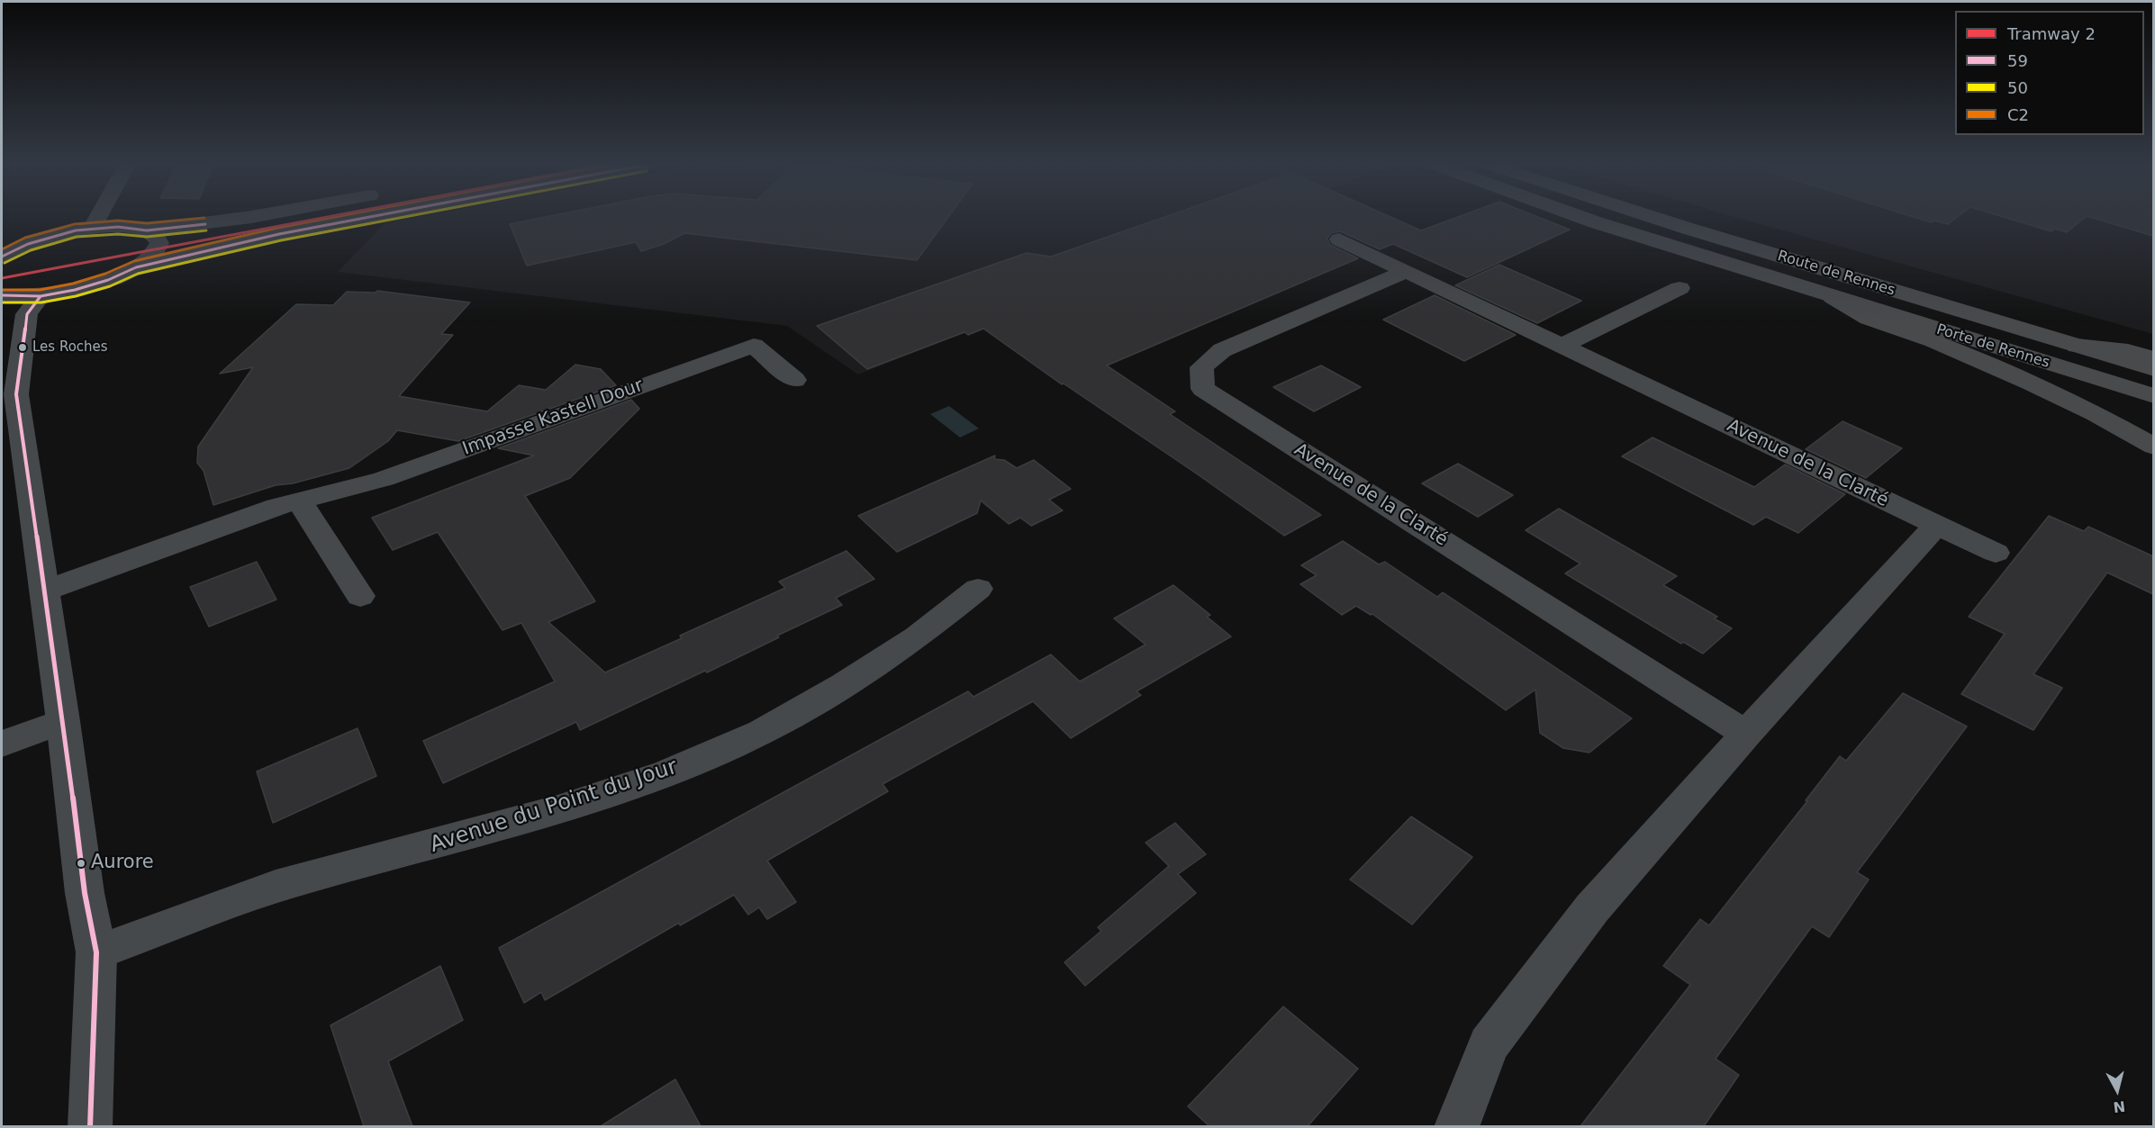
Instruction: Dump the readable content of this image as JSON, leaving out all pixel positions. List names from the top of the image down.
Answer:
{
  "streets": {
    "highway": ["Route de Rennes", "Porte de Rennes"],
    "street": ["Impasse Kastell Dour", "Avenue de la Clarté", "Avenue du Point du Jour"]
  },
  "crossings": [
    ["Route de Rennes", "Porte de Rennes"]
  ],
  "places": ["Les Roches", "Aurore"],
  "lines": [
    "tram line 2",
    "transit line 59",
    "transit line 50",
    "transit line C2"
  ],
  "legend": [
    "Tramway 2",
    "59",
    "50",
    "C2"
  ],
  "north": "bottom"
}
